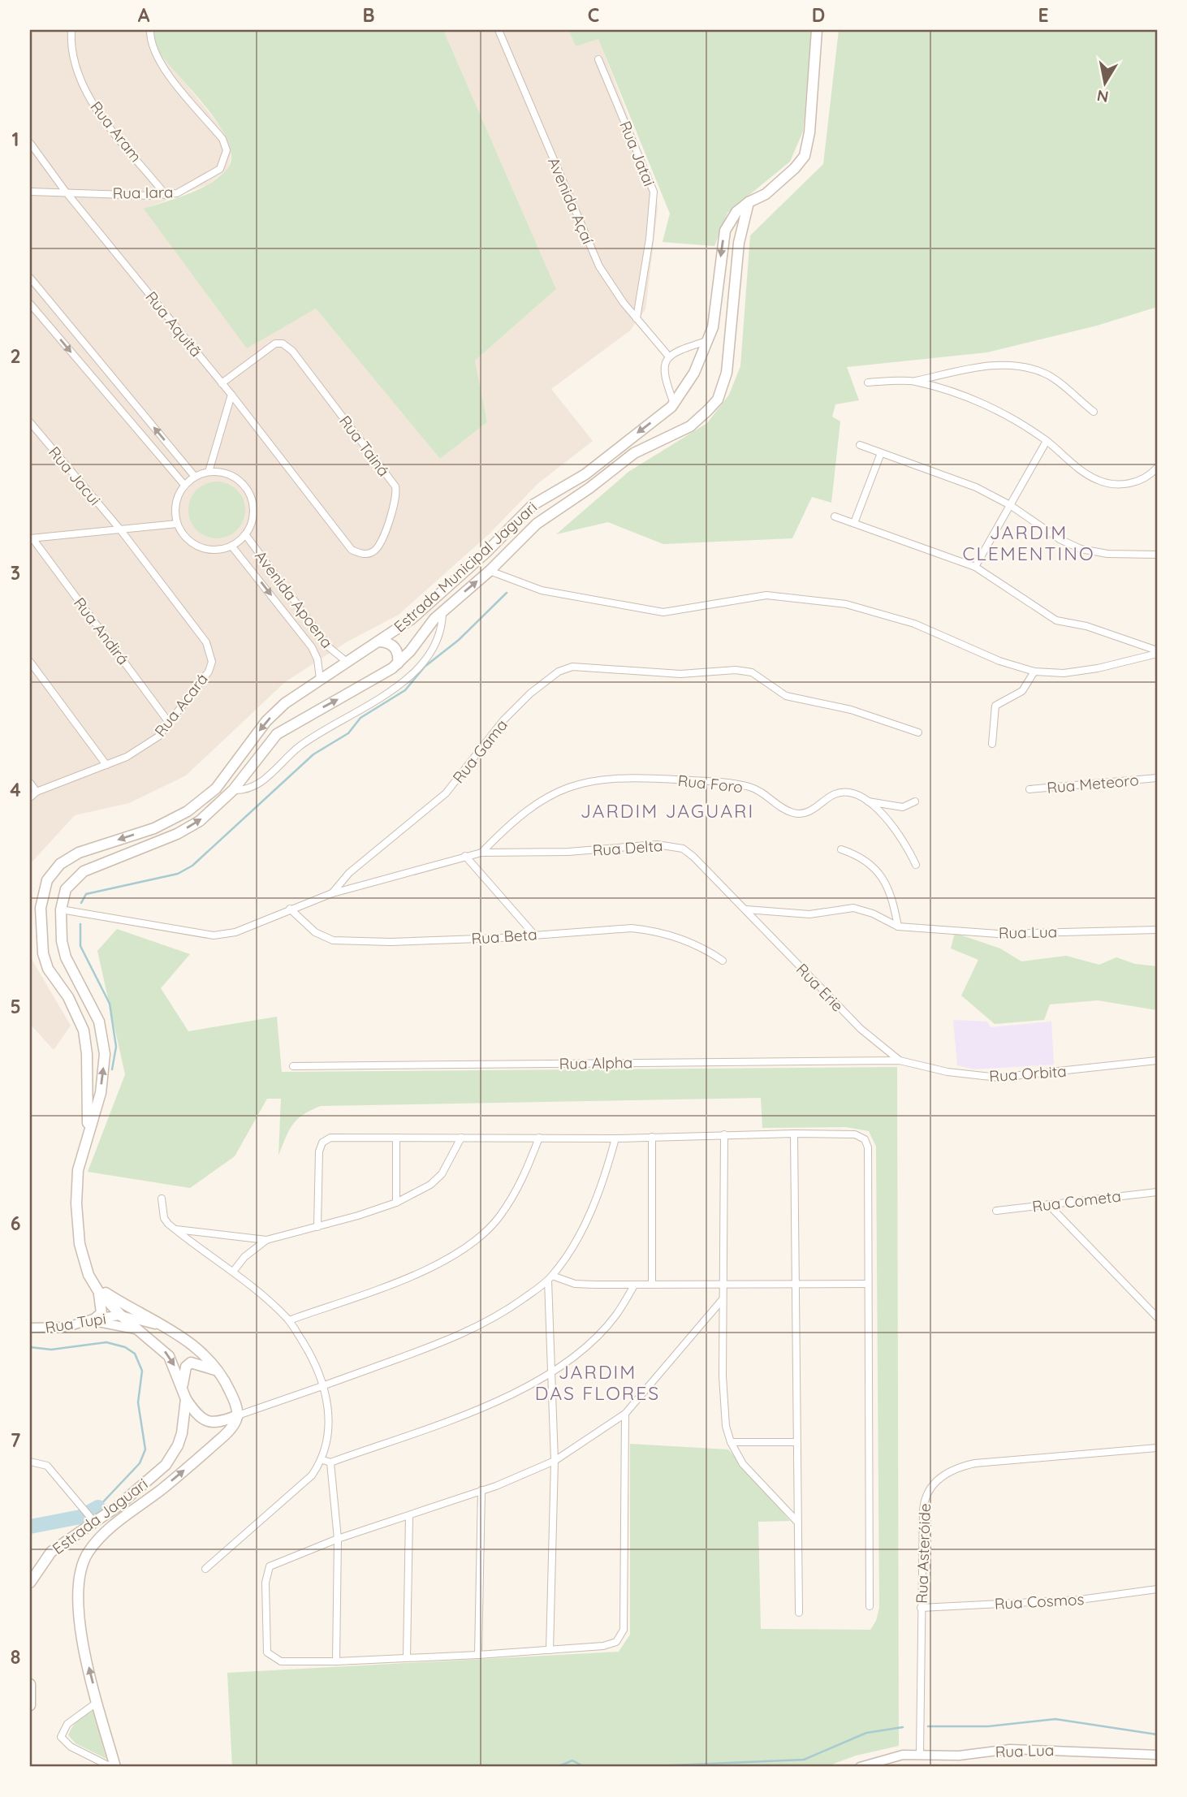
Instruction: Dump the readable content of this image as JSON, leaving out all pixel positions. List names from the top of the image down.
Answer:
{
  "streets": {
    "main road": ["Estrada Municipal Jaguari", "Estrada Jaguari"],
    "street": [
      "Rua Aram",
      "Rua Jatai",
      "Rua Iara",
      "Avenida Açaí",
      "Rua Aquitã",
      "Rua Tainá",
      "Rua Jacui",
      "Avenida Apoena",
      "Rua Andirá",
      "Rua Acará",
      "Rua Gama",
      "Rua Foro",
      "Rua Meteoro",
      "Rua Delta",
      "Rua Lua",
      "Rua Beta",
      "Rua Erie",
      "Rua Alpha",
      "Rua Orbita",
      "Rua Cometa",
      "Rua Tupi",
      "Rua Asteróide",
      "Rua Cosmos"
    ]
  },
  "crossings": [
    ["Rua Aram", "Rua Iara"],
    ["Rua Jatai", "Avenida Açaí"],
    ["Rua Iara", "Rua Aquitã"],
    ["Rua Aquitã", "Rua Tainá"],
    ["Rua Jacui", "Rua Acará"],
    ["Estrada Municipal Jaguari", "Avenida Apoena"],
    ["Rua Andirá", "Rua Acará"],
    ["Rua Gama", "Rua Delta"],
    ["Rua Foro", "Rua Delta"],
    ["Rua Delta", "Rua Erie"],
    ["Rua Lua", "Rua Asteróide"],
    ["Rua Erie", "Rua Alpha"],
    ["Rua Erie", "Rua Orbita"],
    ["Rua Alpha", "Rua Orbita"],
    ["Rua Tupi", "Estrada Jaguari"],
    ["Rua Asteróide", "Rua Cosmos"]
  ],
  "districts": ["JARDIM CLEMENTINO", "JARDIM JAGUARI", "JARDIM DAS FLORES"],
  "north": "bottom",
  "grid": {
    "columns": [
      "A",
      "B",
      "C",
      "D",
      "E"
    ],
    "rows": [
      "1",
      "2",
      "3",
      "4",
      "5",
      "6",
      "7",
      "8"
    ]
  }
}
